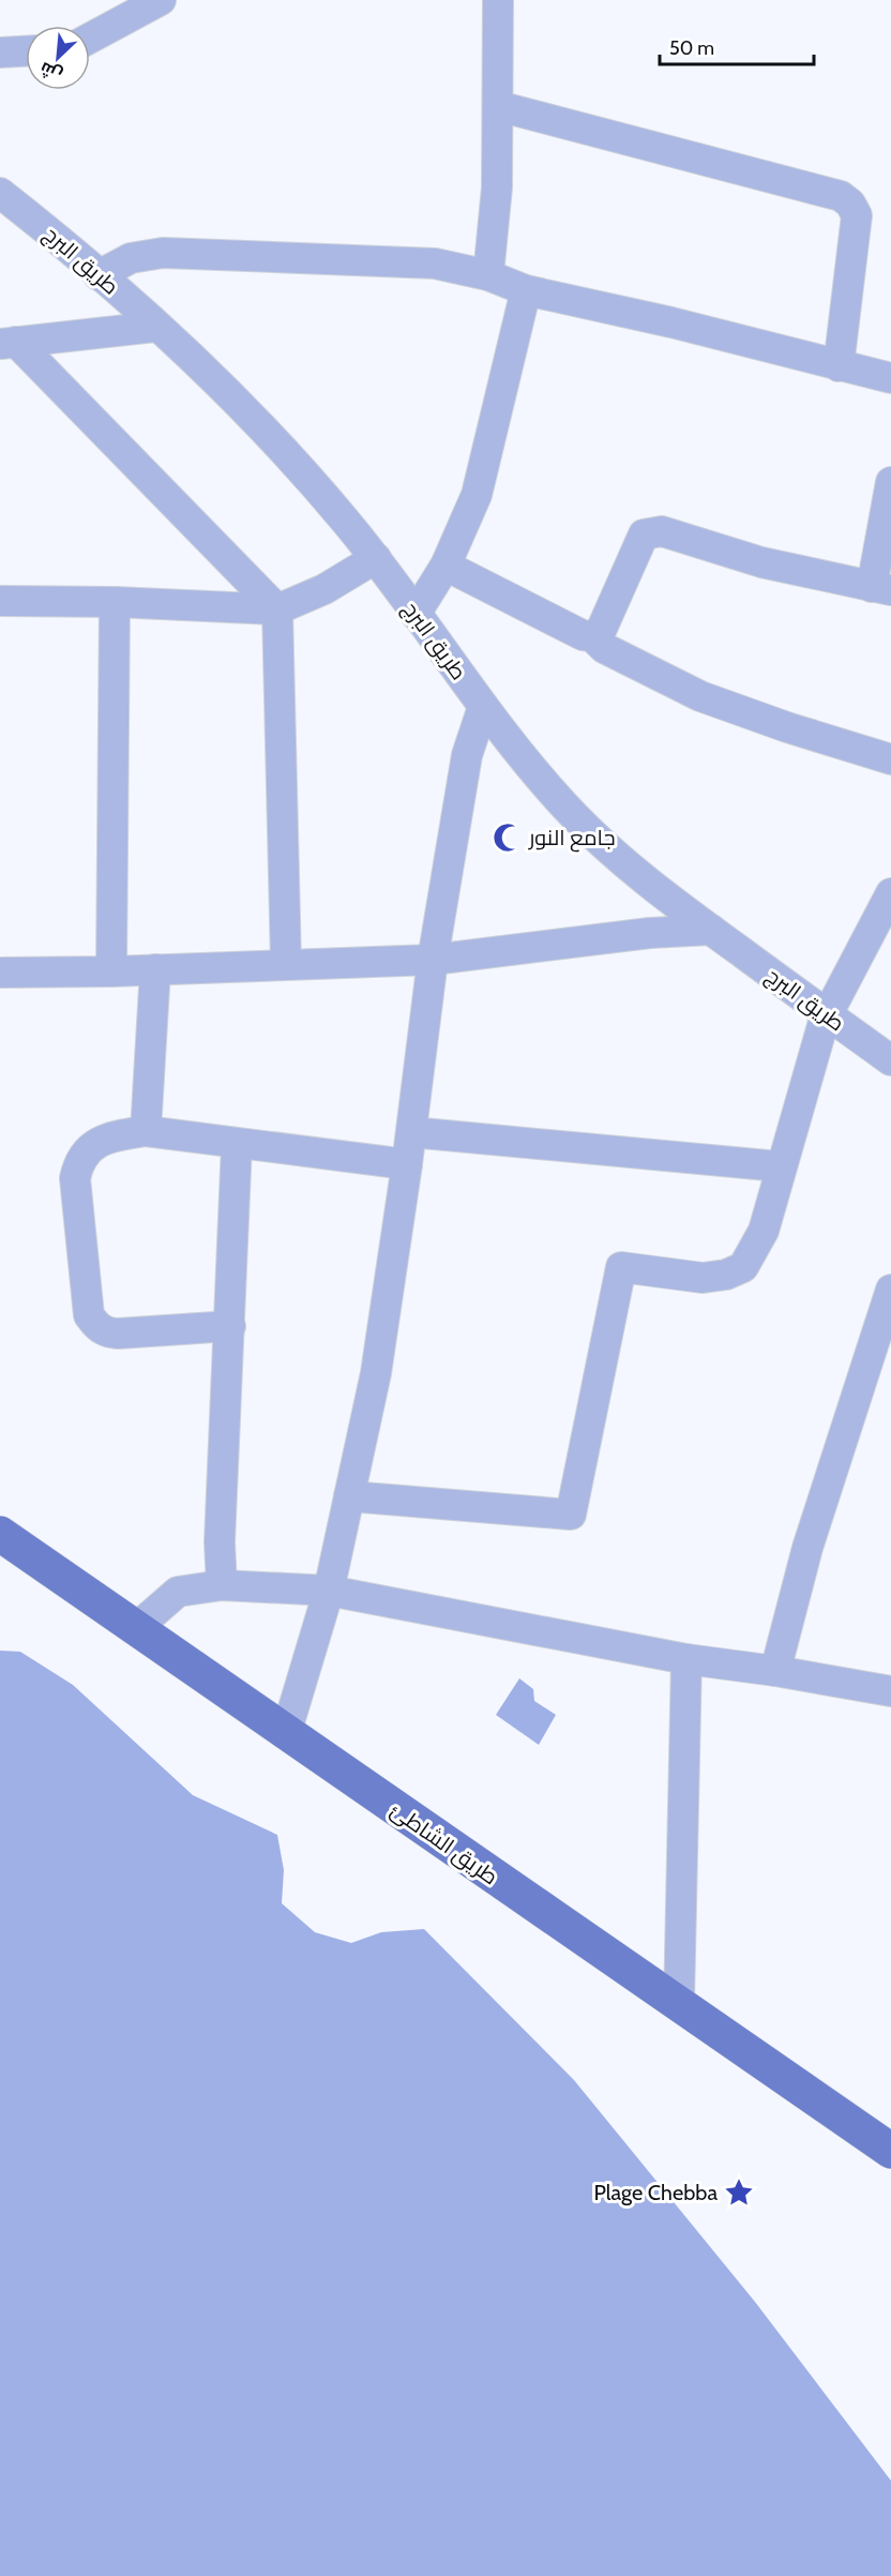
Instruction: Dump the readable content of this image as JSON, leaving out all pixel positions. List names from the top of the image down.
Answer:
{
  "streets": {
    "main road": ["طريق الشاطئ"],
    "street": ["طريق البرج"]
  },
  "places": {
    "mosque": ["جامع النور"],
    "place": ["Plage Chebba"]
  },
  "scale_bar": "50 m",
  "north": "bottom left"
}
